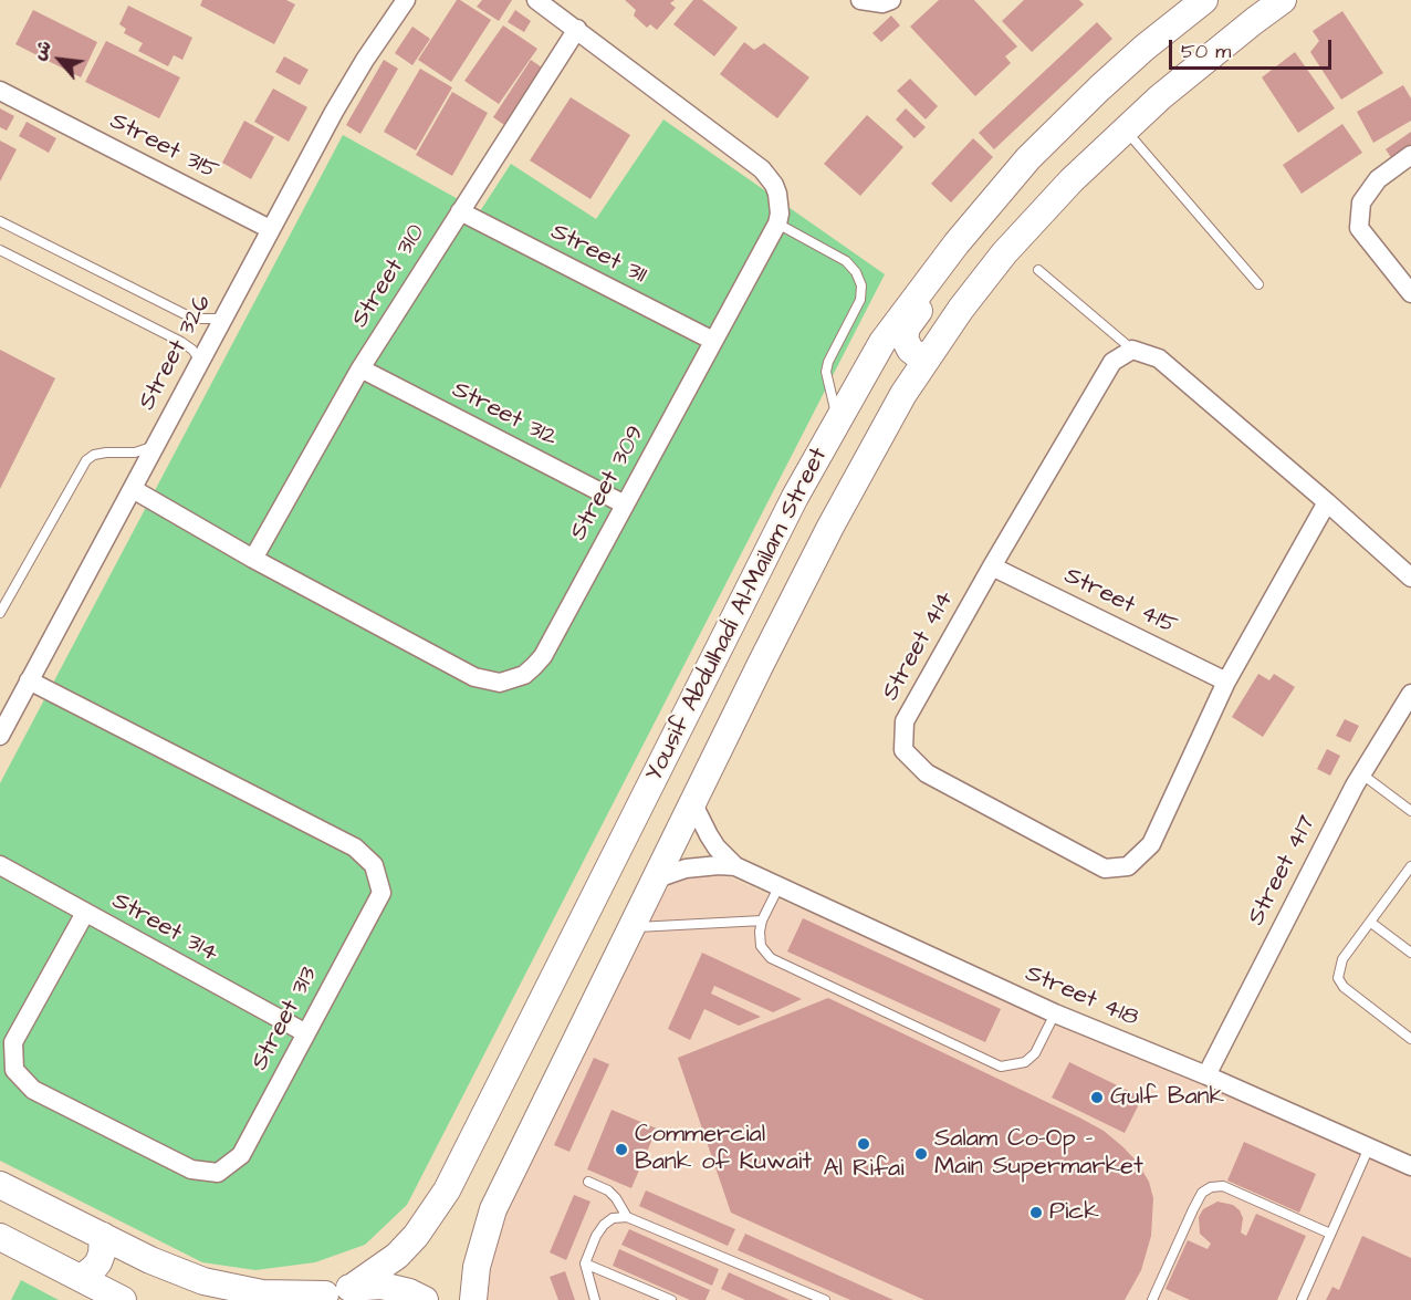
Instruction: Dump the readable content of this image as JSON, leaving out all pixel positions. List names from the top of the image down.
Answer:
{
  "streets": {
    "street": [
      "Street 315",
      "Street 311",
      "Street 310",
      "Street 326",
      "Street 312",
      "Street 309",
      "Street 415",
      "Yousif Abdulhadi Al-Mailam Street",
      "Street 414",
      "Street 417",
      "Street 314",
      "Street 418",
      "Street 313"
    ]
  },
  "crossings": [
    ["Street 315", "Street 326"],
    ["Street 311", "Street 310"],
    ["Street 311", "Street 309"],
    ["Street 310", "Street 312"],
    ["Street 310", "Street 309"],
    ["Street 326", "Street 309"],
    ["Street 326", "Street 313"],
    ["Street 312", "Street 309"],
    ["Street 415", "Street 414"],
    ["Yousif Abdulhadi Al-Mailam Street", "Street 418"],
    ["Street 417", "Street 418"],
    ["Street 314", "Street 313"]
  ],
  "places": [
    "Gulf Bank",
    "Al Rifai",
    "Commercial Bank of Kuwait",
    "Salam Co-Op - Main Supermarket",
    "Pick"
  ],
  "scale_bar": "50 m",
  "north": "top left"
}
